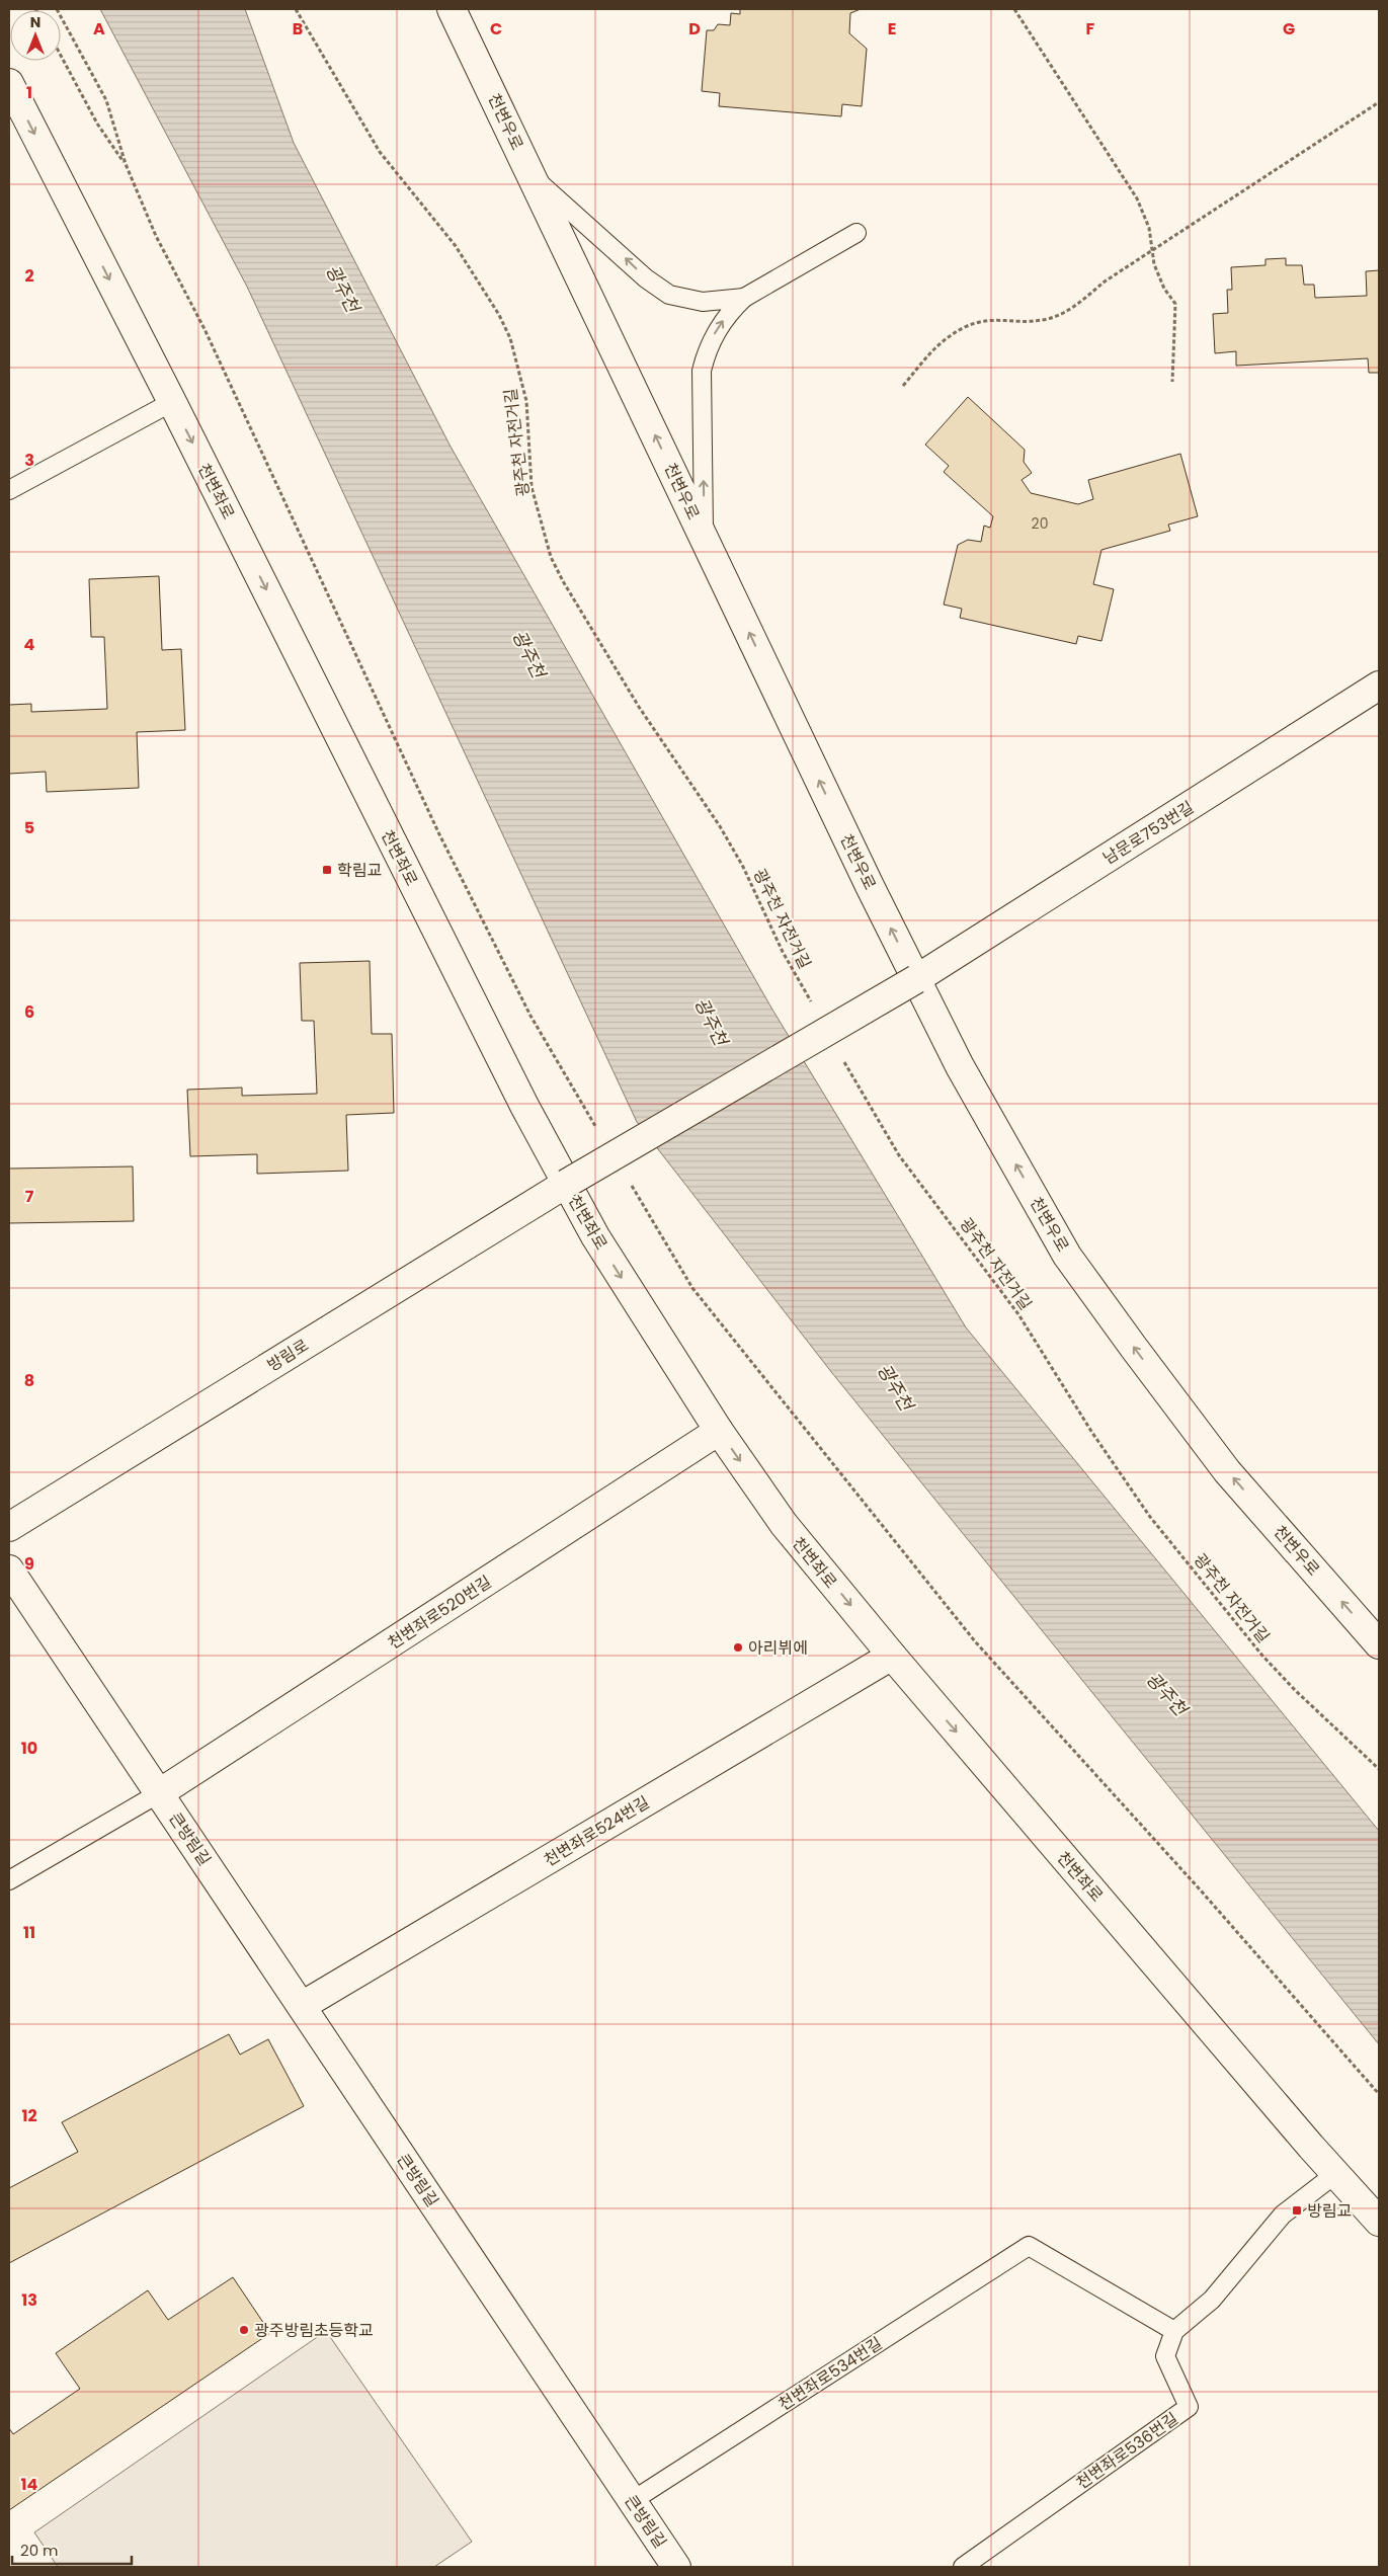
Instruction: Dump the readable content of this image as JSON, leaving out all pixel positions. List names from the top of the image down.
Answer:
{
  "streets": {
    "street": [
      "천변우로",
      "천변좌로",
      "남문로753번길",
      "방림로",
      "천변좌로520번길",
      "천변좌로524번길",
      "큰방림길"
    ],
    "lane": ["천변좌로534번길", "천변좌로536번길"],
    "path": ["광주천 자전거길"]
  },
  "crossings": [
    ["천변우로", "남문로753번길"],
    ["천변좌로", "남문로753번길"],
    ["천변좌로", "방림로"],
    ["천변좌로", "천변좌로520번길"],
    ["천변좌로", "천변좌로524번길"],
    ["남문로753번길", "방림로"],
    ["천변좌로520번길", "큰방림길"],
    ["천변좌로524번길", "큰방림길"],
    ["큰방림길", "천변좌로534번길"],
    ["천변좌로534번길", "천변좌로536번길"]
  ],
  "one_way": ["천변우로", "천변좌로"],
  "water": ["광주천"],
  "places": {
    "transit": ["학림교", "방림교"],
    "other": ["아리뷔에", "광주방림초등학교"]
  },
  "house_numbers": ["20"],
  "scale_bar": "20 m",
  "north": "top",
  "grid": {
    "columns": [
      "A",
      "B",
      "C",
      "D",
      "E",
      "F",
      "G"
    ],
    "rows": [
      "1",
      "2",
      "3",
      "4",
      "5",
      "6",
      "7",
      "8",
      "9",
      "10",
      "11",
      "12",
      "13",
      "14"
    ]
  }
}
